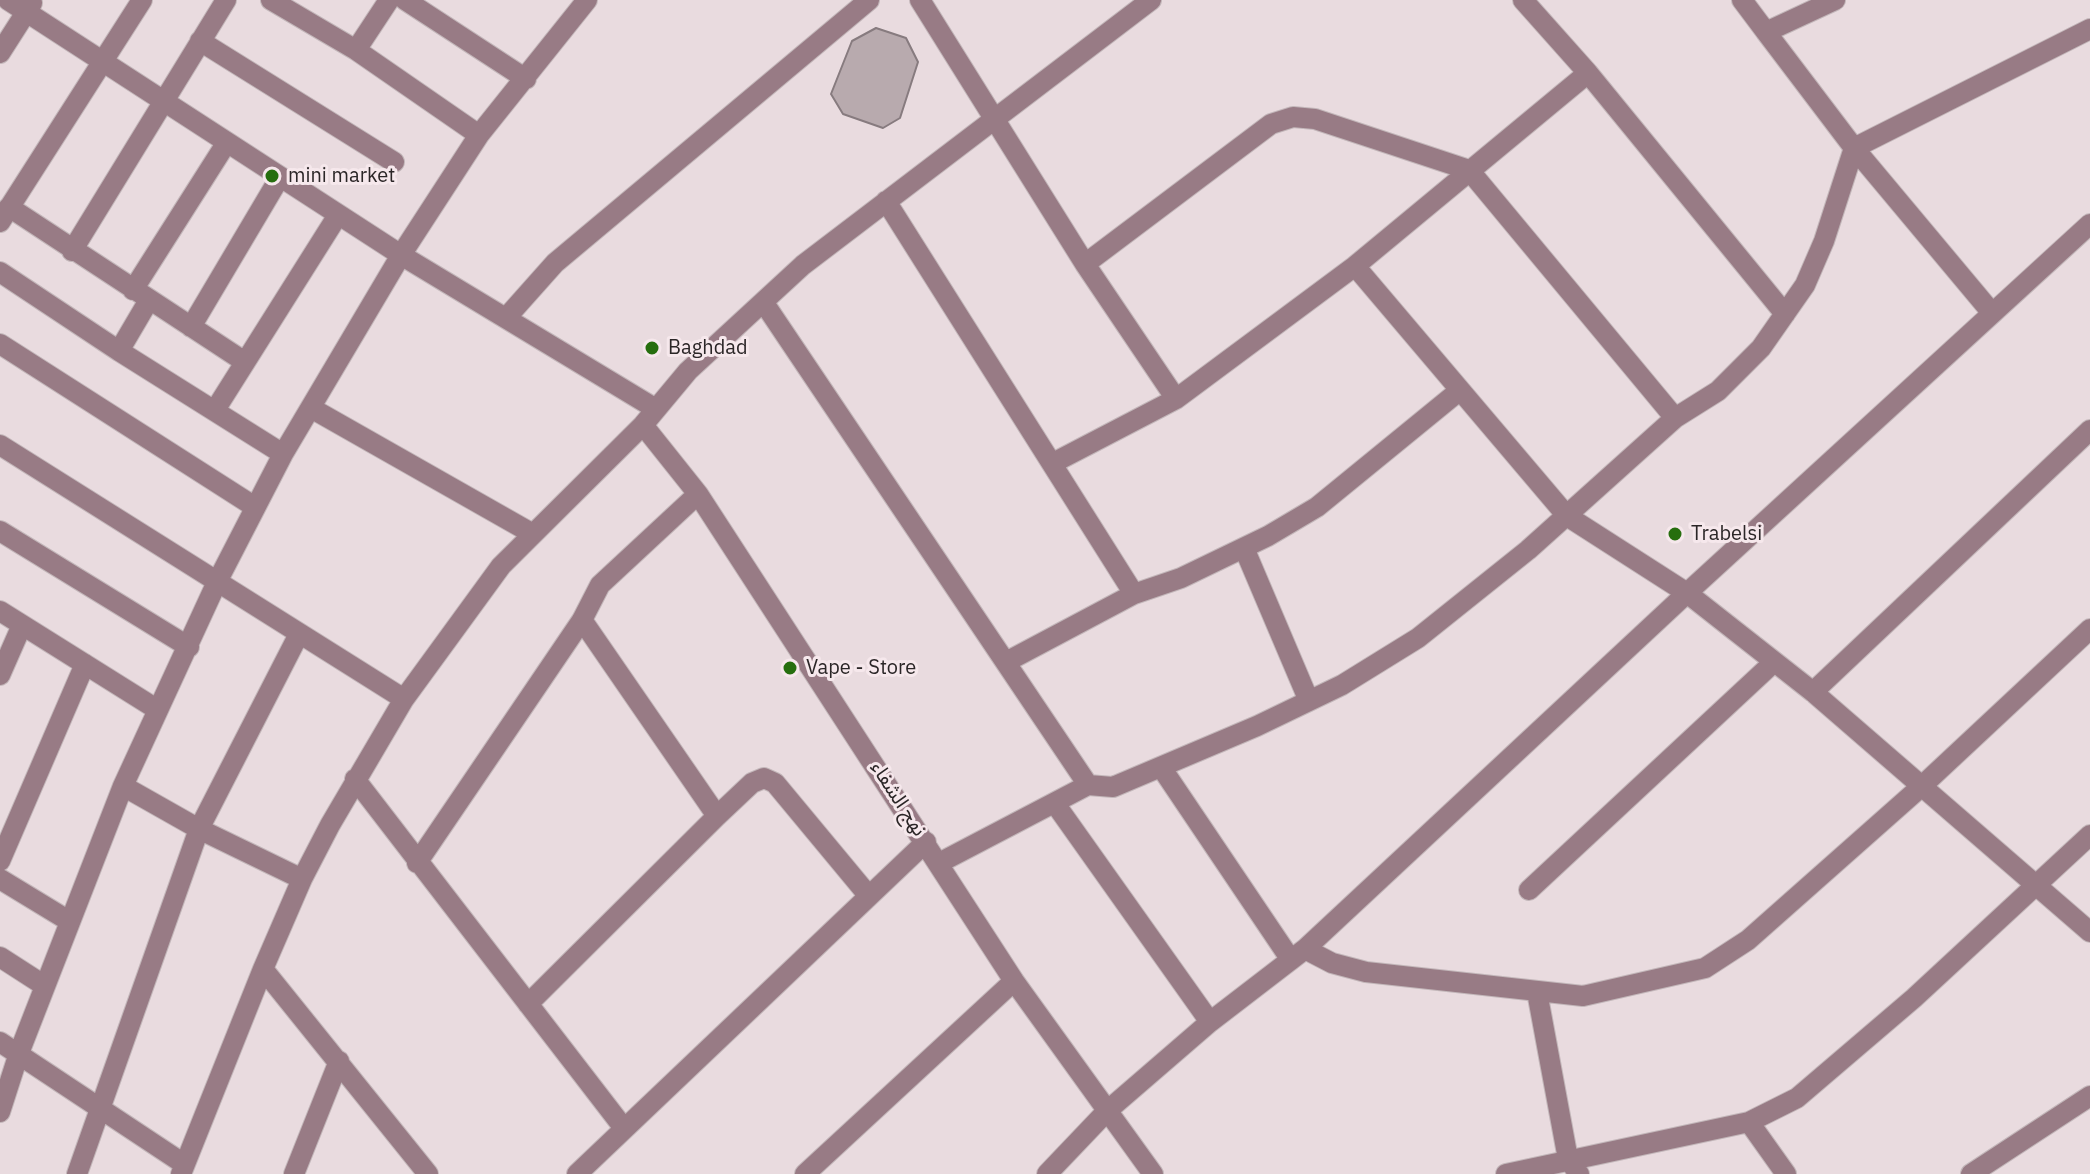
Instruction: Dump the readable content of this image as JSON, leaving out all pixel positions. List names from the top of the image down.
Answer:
{
  "streets": {
    "street": ["نهج الشفاء"]
  },
  "places": [
    "mini market",
    "Baghdad",
    "Trabelsi",
    "Vape - Store"
  ]
}
